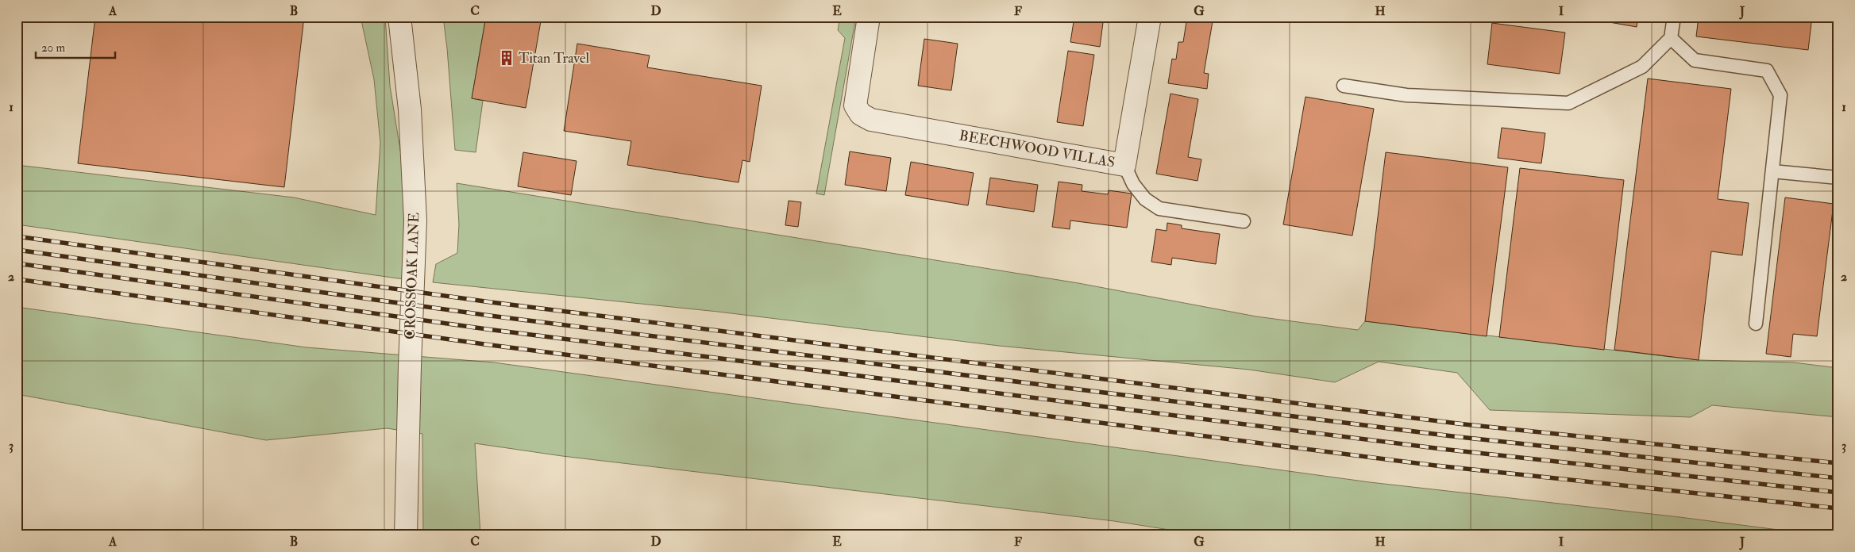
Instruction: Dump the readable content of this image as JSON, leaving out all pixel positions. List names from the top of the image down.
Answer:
{
  "streets": {
    "street": ["BEECHWOOD VILLAS", "CROSS OAK LANE"]
  },
  "places": {
    "building": ["Titan Travel"]
  },
  "scale_bar": "20 m",
  "grid": {
    "columns": [
      "A",
      "B",
      "C",
      "D",
      "E",
      "F",
      "G",
      "H",
      "I",
      "J"
    ],
    "rows": ["1", "2", "3"]
  }
}
